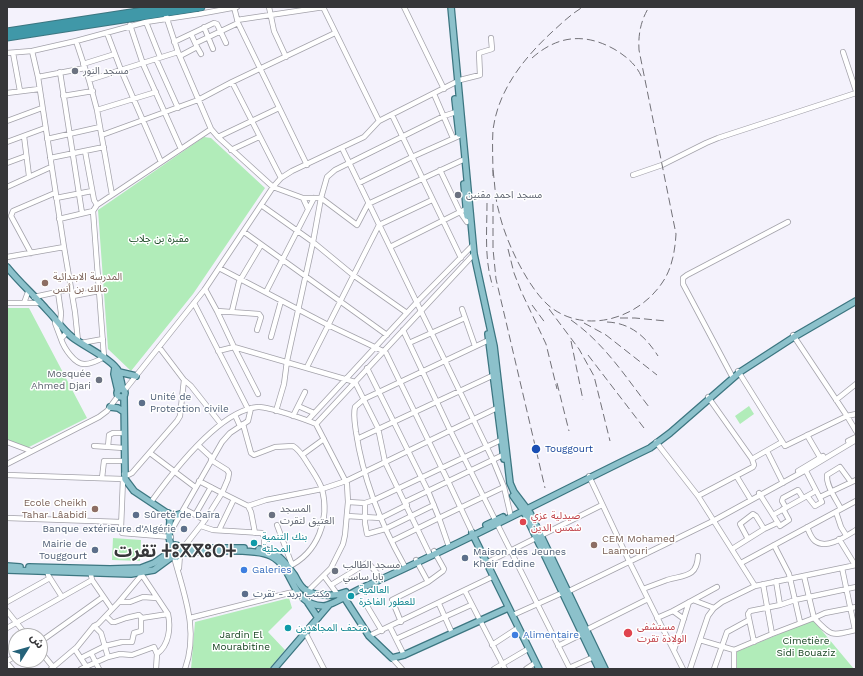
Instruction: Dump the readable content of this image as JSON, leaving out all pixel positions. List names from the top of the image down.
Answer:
{
  "districts": ["تقرت ⵜⵓⴳⴳⵓⵔⵜ"],
  "parks": ["مقبرة بن جلاب", "Jardin El Mourabitine", "Cimetière Sidi Bouaziz"],
  "places": [
    "مسجد النور",
    "مسجد احمد مقنين",
    "المدرسة الابتدائية مالك بن أنس",
    "Mosquée Ahmed Djari",
    "Unité de Protection civile",
    "Touggourt",
    "Ecole Cheikh Tahar Lâabidi",
    "Sûreté de Daïra",
    "المسجد العتيق لتقرت",
    "صيدلية عزي شمس الدين",
    "Banque extérieure d'Algérie",
    "بنك التنمية المحلية",
    "CEM Mohamed Laamouri",
    "Mairie de Touggourt",
    "Maison des Jeunes Kheir Eddine",
    "Galeries",
    "مسجد الطالب بابا ساسي",
    "مكتب بريد - تقرت",
    "العالمية للعطور الفاخرة",
    "متحف المجاهدين",
    "مستشفى الولادة تقرت",
    "Alimentaire"
  ],
  "north": "top right"
}
